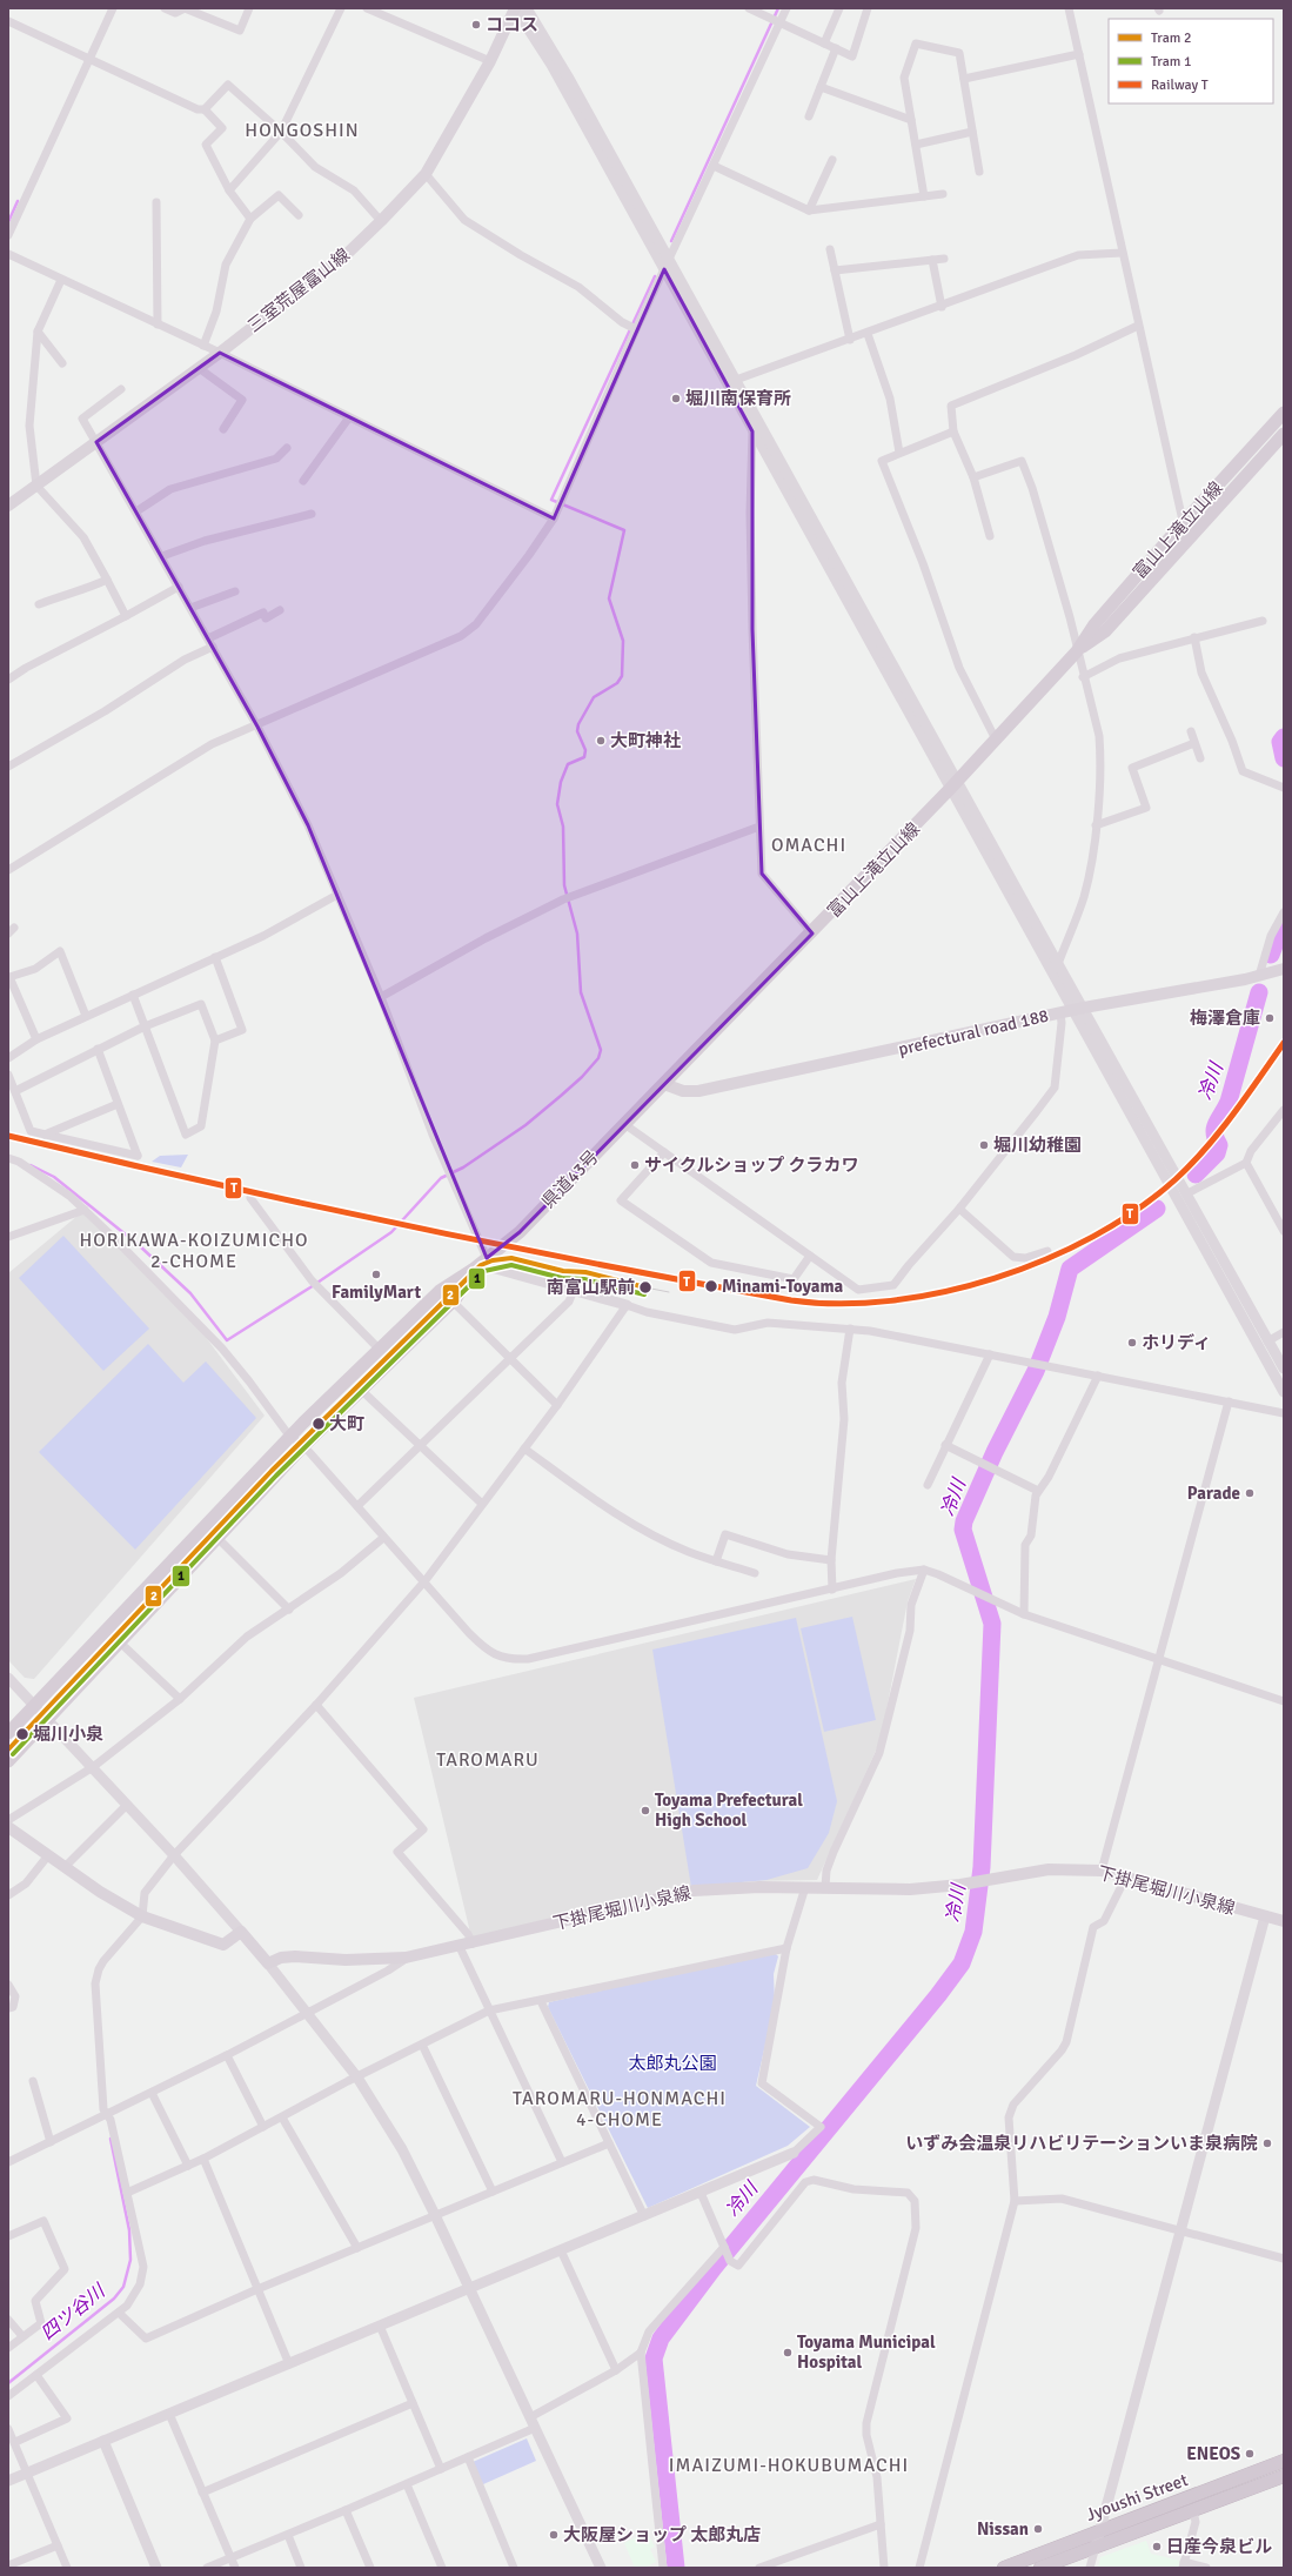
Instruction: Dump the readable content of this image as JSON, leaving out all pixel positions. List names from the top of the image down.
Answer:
{
  "streets": {
    "highway": ["Jyoushi Street"],
    "main road": [
      "三室荒屋富山線",
      "富山上滝立山線",
      "prefectural road 188",
      "県道43号",
      "下掛尾堀川小泉線"
    ]
  },
  "crossings": [
    ["富山上滝立山線", "prefectural road 188"],
    ["富山上滝立山線", "県道43号"],
    ["prefectural road 188", "県道43号"]
  ],
  "districts": [
    "HONGOSHIN",
    "OMACHI",
    "HORIKAWA-KOIZUMICHO 2-CHOME",
    "TAROMARU",
    "TAROMARU-HONMACHI 4-CHOME",
    "IMAIZUMI-HOKUBUMACHI"
  ],
  "water": ["冷川", "四ツ谷川"],
  "parks": ["太郎丸公園"],
  "places": [
    "ココス",
    "堀川南保育所",
    "大町神社",
    "梅澤倉庫",
    "堀川幼稚園",
    "サイクルショップ クラカワ",
    "FamilyMart",
    "Minami-Toyama",
    "南富山駅前",
    "ホリディ",
    "大町",
    "Parade",
    "堀川小泉",
    "Toyama Prefectural High School",
    "いずみ会温泉リハビリテーションいま泉病院",
    "Toyama Municipal Hospital",
    "ENEOS",
    "Nissan",
    "大阪屋ショップ 太郎丸店",
    "日産今泉ビル"
  ],
  "lines": ["rail line T", "tram line 2", "tram line 1"],
  "legend": ["Tram 2", "Tram 1", "Railway T"]
}
